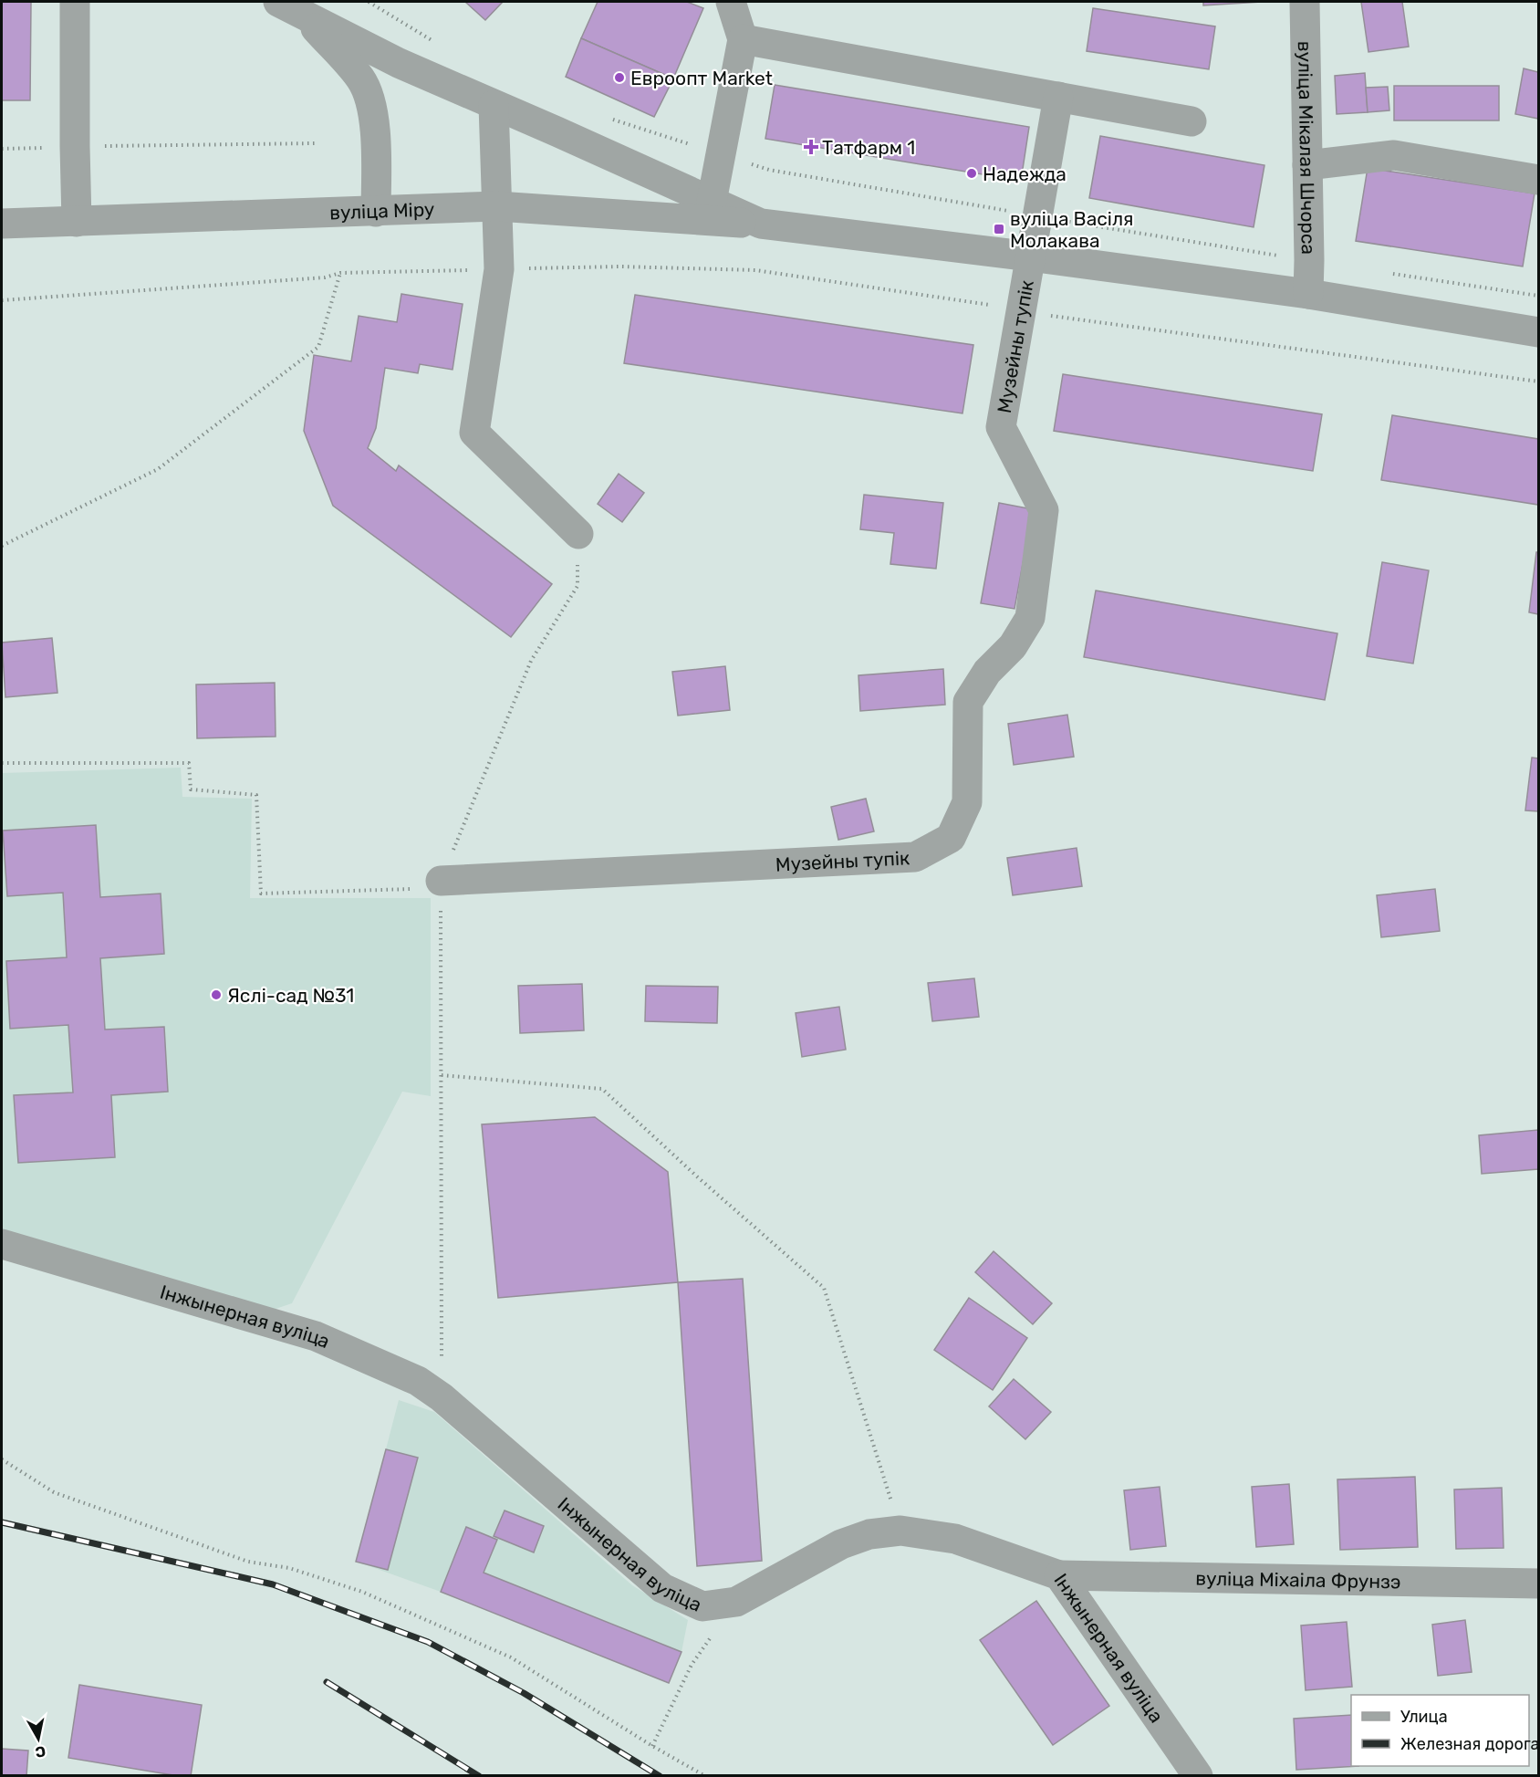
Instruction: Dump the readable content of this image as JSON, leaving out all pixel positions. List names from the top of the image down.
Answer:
{
  "streets": {
    "street": [
      "вуліца Мікалая Шчорса",
      "вуліца Міру",
      "Музейны тупік",
      "Інжынерная вуліца",
      "вуліца Міхаіла Фрунзэ"
    ]
  },
  "crossings": [
    ["Інжынерная вуліца", "вуліца Міхаіла Фрунзэ"]
  ],
  "places": {
    "other": ["Евроопт Market", "Надежда", "Яслі-сад №31"],
    "health": ["Татфарм 1"],
    "transit": ["вуліца Васіля Молакава"]
  },
  "legend": ["Улица", "Железная дорога"],
  "north": "bottom"
}
